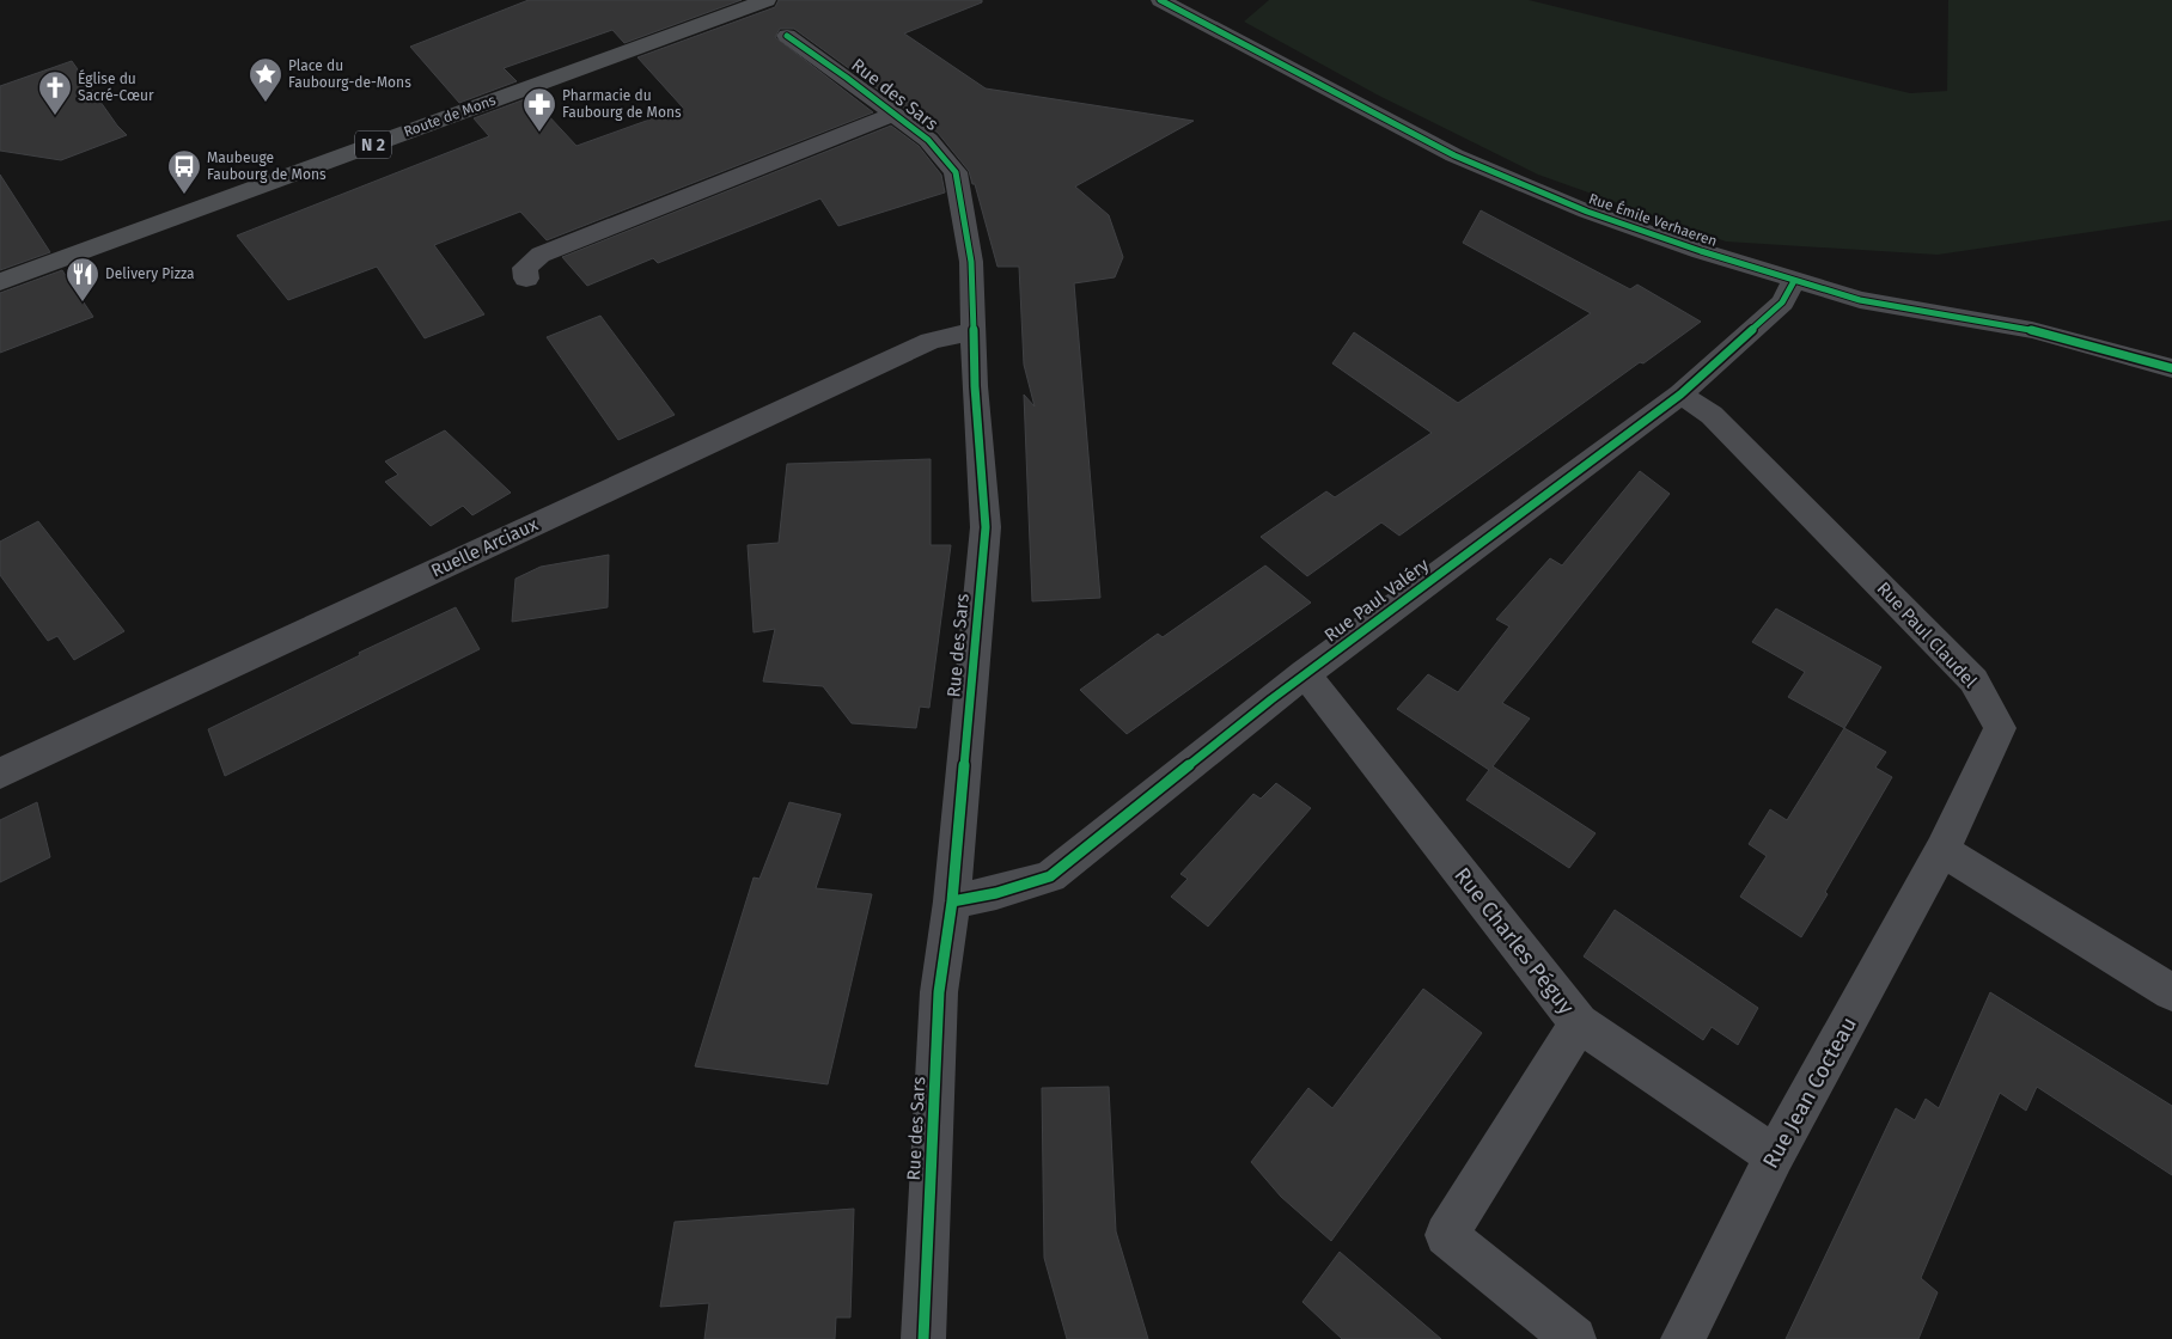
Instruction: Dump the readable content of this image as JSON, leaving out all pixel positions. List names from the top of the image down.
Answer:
{
  "streets": {
    "main road": ["Route de Mons", "N 2"],
    "street": [
      "Rue des Sars",
      "Rue Émile Verhaeren",
      "Ruelle Arciaux",
      "Rue Paul Valéry",
      "Rue Paul Claudel",
      "Rue Charles Péguy",
      "Rue Jean Cocteau"
    ]
  },
  "crossings": [
    ["Rue des Sars", "Ruelle Arciaux"],
    ["Rue des Sars", "Rue Paul Valéry"],
    ["Rue Émile Verhaeren", "Rue Paul Valéry"],
    ["Rue Paul Valéry", "Rue Paul Claudel"],
    ["Rue Paul Valéry", "Rue Charles Péguy"],
    ["Rue Paul Claudel", "Rue Jean Cocteau"]
  ],
  "places": {
    "place": ["Place du Faubourg-de-Mons"],
    "church": ["Église du Sacré-Cœur"],
    "pharmacy": ["Pharmacie du Faubourg de Mons"],
    "bus stop": ["Maubeuge Faubourg de Mons"],
    "restaurant": ["Delivery Pizza"]
  }
}
